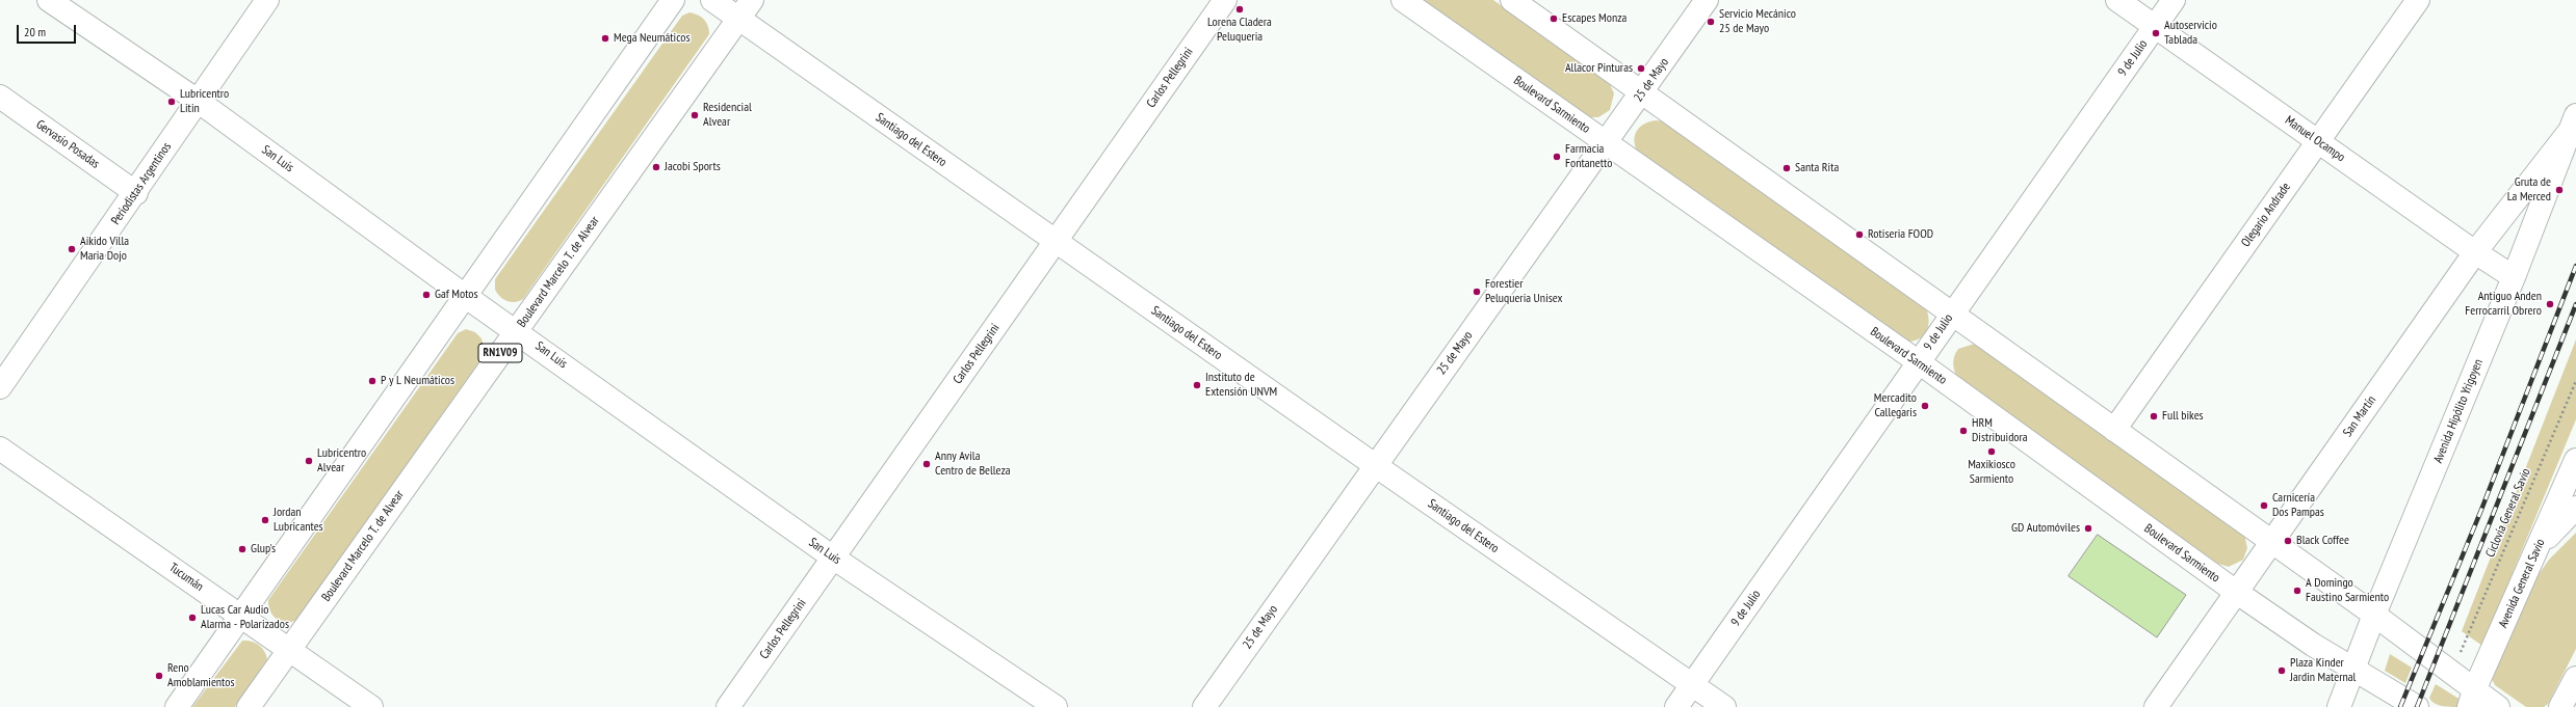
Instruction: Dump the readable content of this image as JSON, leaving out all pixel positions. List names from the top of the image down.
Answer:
{
  "streets": {
    "street": [
      "9 de Julio",
      "Carlos Pellegrini",
      "25 de Mayo",
      "Boulevard Sarmiento",
      "Manuel Ocampo",
      "Santiago del Estero",
      "Gervasio Posadas",
      "San Luis",
      "Periodistas Argentinos",
      "Olegario Andrade",
      "Boulevard Marcelo T. de Alvear",
      "RN1V09",
      "Avenida Hipólito Yrigoyen",
      "San Martín",
      "Tucumán",
      "Avenida General Savio"
    ],
    "path": ["Ciclovía General Savio"]
  },
  "crossings": [
    ["9 de Julio", "Boulevard Sarmiento"],
    ["9 de Julio", "Manuel Ocampo"],
    ["9 de Julio", "Santiago del Estero"],
    ["Carlos Pellegrini", "Santiago del Estero"],
    ["Carlos Pellegrini", "San Luis"],
    ["25 de Mayo", "Boulevard Sarmiento"],
    ["25 de Mayo", "Santiago del Estero"],
    ["Boulevard Sarmiento", "Avenida Hipólito Yrigoyen"],
    ["Boulevard Sarmiento", "San Martín"],
    ["Manuel Ocampo", "Olegario Andrade"],
    ["Manuel Ocampo", "Avenida Hipólito Yrigoyen"],
    ["Manuel Ocampo", "San Martín"],
    ["Santiago del Estero", "Boulevard Marcelo T. de Alvear"],
    ["Gervasio Posadas", "Periodistas Argentinos"],
    ["San Luis", "Periodistas Argentinos"],
    ["San Luis", "Boulevard Marcelo T. de Alvear"],
    ["Boulevard Marcelo T. de Alvear", "Tucumán"],
    ["Avenida Hipólito Yrigoyen", "San Martín"]
  ],
  "places": [
    "Lorena Cladera Peluqueria",
    "Escapes Monza",
    "Servicio Mecánico 25 de Mayo",
    "Autoservicio Tablada",
    "Mega Neumáticos",
    "Allacor Pinturas",
    "Lubricentro Litin",
    "Residencial Alvear",
    "Farmacia Fontanetto",
    "Jacobi Sports",
    "Santa Rita",
    "Gruta de La Merced",
    "Rotiseria FOOD",
    "Aikido Villa Maria Dojo",
    "Forestier Peluqueria Unisex",
    "Gaf Motos",
    "Antiguo Anden Ferrocarril Obrero",
    "P y L Neumáticos",
    "Instituto de Extensión UNVM",
    "Mercadito Callegaris",
    "Full bikes",
    "HRM Distribuidora",
    "Maxikiosco Sarmiento",
    "Lubricentro Alvear",
    "Anny Avila Centro de Belleza",
    "Carnicería Dos Pampas",
    "Jordan Lubricantes",
    "GD Automóviles",
    "Black Coffee",
    "Glup's",
    "A Domingo Faustino Sarmiento",
    "Lucas Car Audio Alarma - Polarizados",
    "Plaza Kinder Jardin Maternal",
    "Reno Amoblamientos"
  ],
  "scale_bar": "20 m"
}
